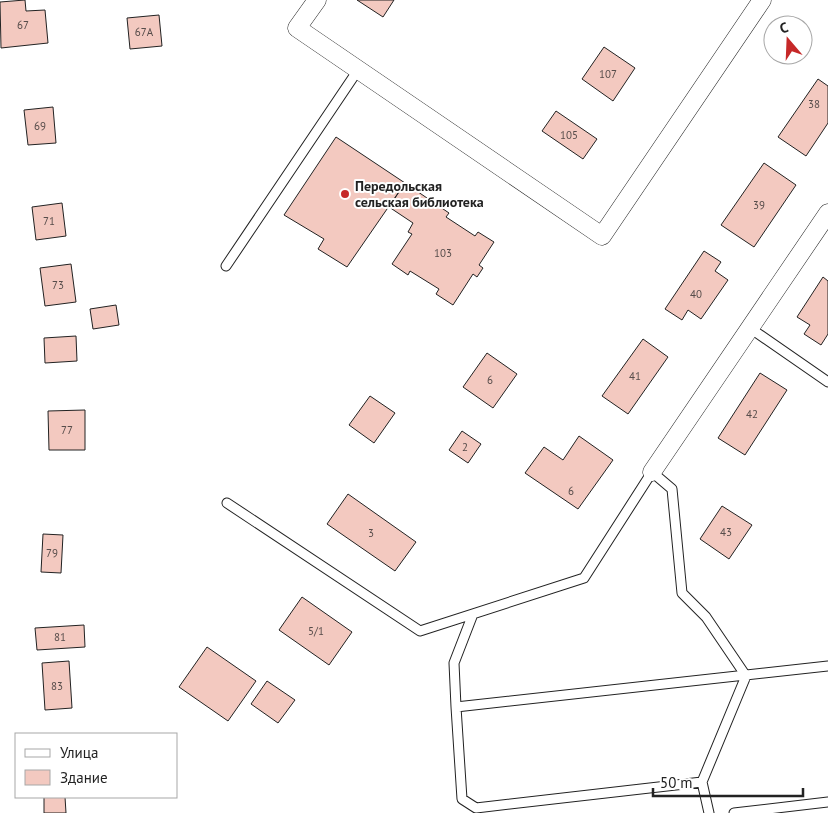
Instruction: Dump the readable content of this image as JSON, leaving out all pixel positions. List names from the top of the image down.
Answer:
{
  "places": ["Передольская сельская библиотека"],
  "house_numbers": [
    "67",
    "67А",
    "107",
    "38",
    "69",
    "105",
    "39",
    "71",
    "103",
    "73",
    "40",
    "41",
    "6",
    "42",
    "77",
    "2",
    "6",
    "43",
    "3",
    "79",
    "5/1",
    "81",
    "83"
  ],
  "legend": ["Улица", "Здание"],
  "scale_bar": "50 m",
  "north": "top"
}
